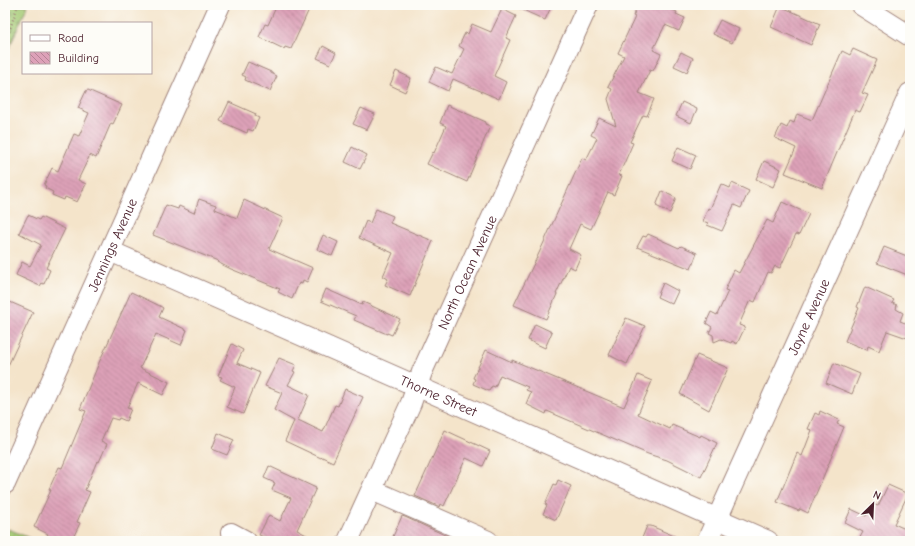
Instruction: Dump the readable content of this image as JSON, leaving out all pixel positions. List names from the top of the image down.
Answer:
{
  "streets": {
    "street": [
      "Jennings Avenue",
      "North Ocean Avenue",
      "Jayne Avenue",
      "Thorne Street"
    ]
  },
  "crossings": [
    ["Jennings Avenue", "Thorne Street"],
    ["North Ocean Avenue", "Thorne Street"],
    ["Jayne Avenue", "Thorne Street"]
  ],
  "legend": ["Road", "Building"],
  "north": "top right"
}
